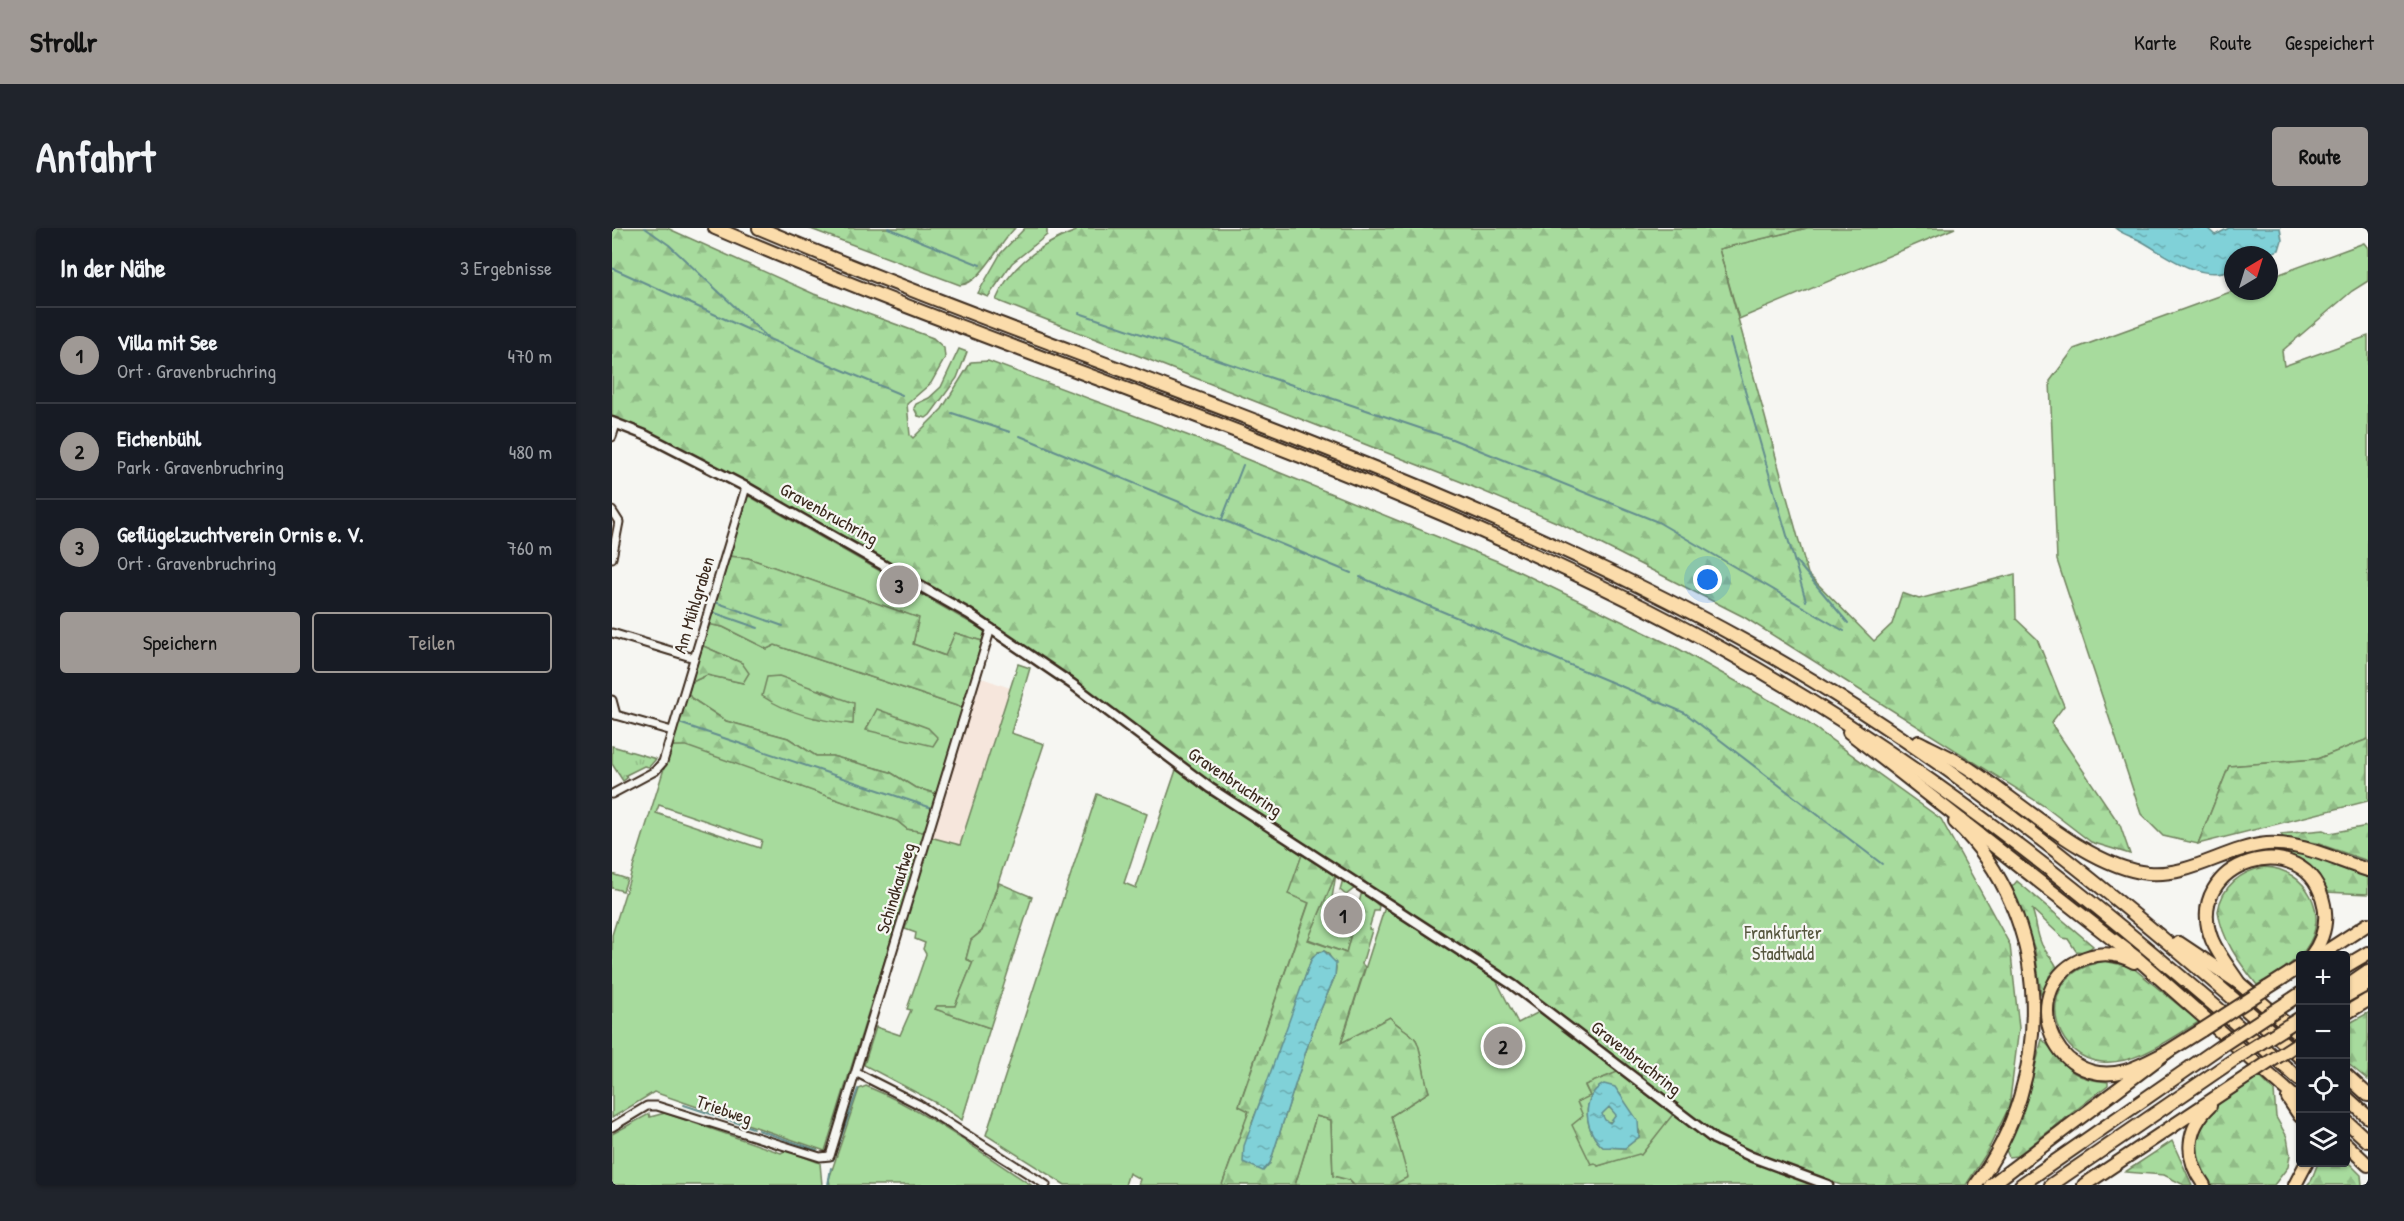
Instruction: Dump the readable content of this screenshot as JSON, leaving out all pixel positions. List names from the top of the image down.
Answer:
{
  "streets": {
    "street": [
      "Gravenbruchring",
      "Am Mühlgraben",
      "Schindkautweg",
      "Triebweg"
    ]
  },
  "crossings": [
    ["Gravenbruchring", "Am Mühlgraben"],
    ["Gravenbruchring", "Schindkautweg"],
    ["Schindkautweg", "Triebweg"]
  ],
  "parks": ["Frankfurter Stadtwald"],
  "north": "top right",
  "page": {
    "header": "Strollr",
    "nav": ["Karte", "Route", "Gespeichert"],
    "buttons": [
      "Route",
      ["Speichern", "Teilen"]
    ],
    "title": "Anfahrt",
    "heading": ["In der Nähe", "3 Ergebnisse"],
    "list": [
      {
        "mark": "1",
        "name": "Villa mit See",
        "note": "Ort · Gravenbruchring",
        "value": "470 m"
      },
      {
        "mark": "2",
        "name": "Eichenbühl",
        "note": "Park · Gravenbruchring",
        "value": "480 m"
      },
      {
        "mark": "3",
        "name": "Geflügelzuchtverein Ornis e. V.",
        "note": "Ort · Gravenbruchring",
        "value": "760 m"
      }
    ],
    "pins": ["3", "1", "2"],
    "map_buttons": ["+", "−"]
  }
}
